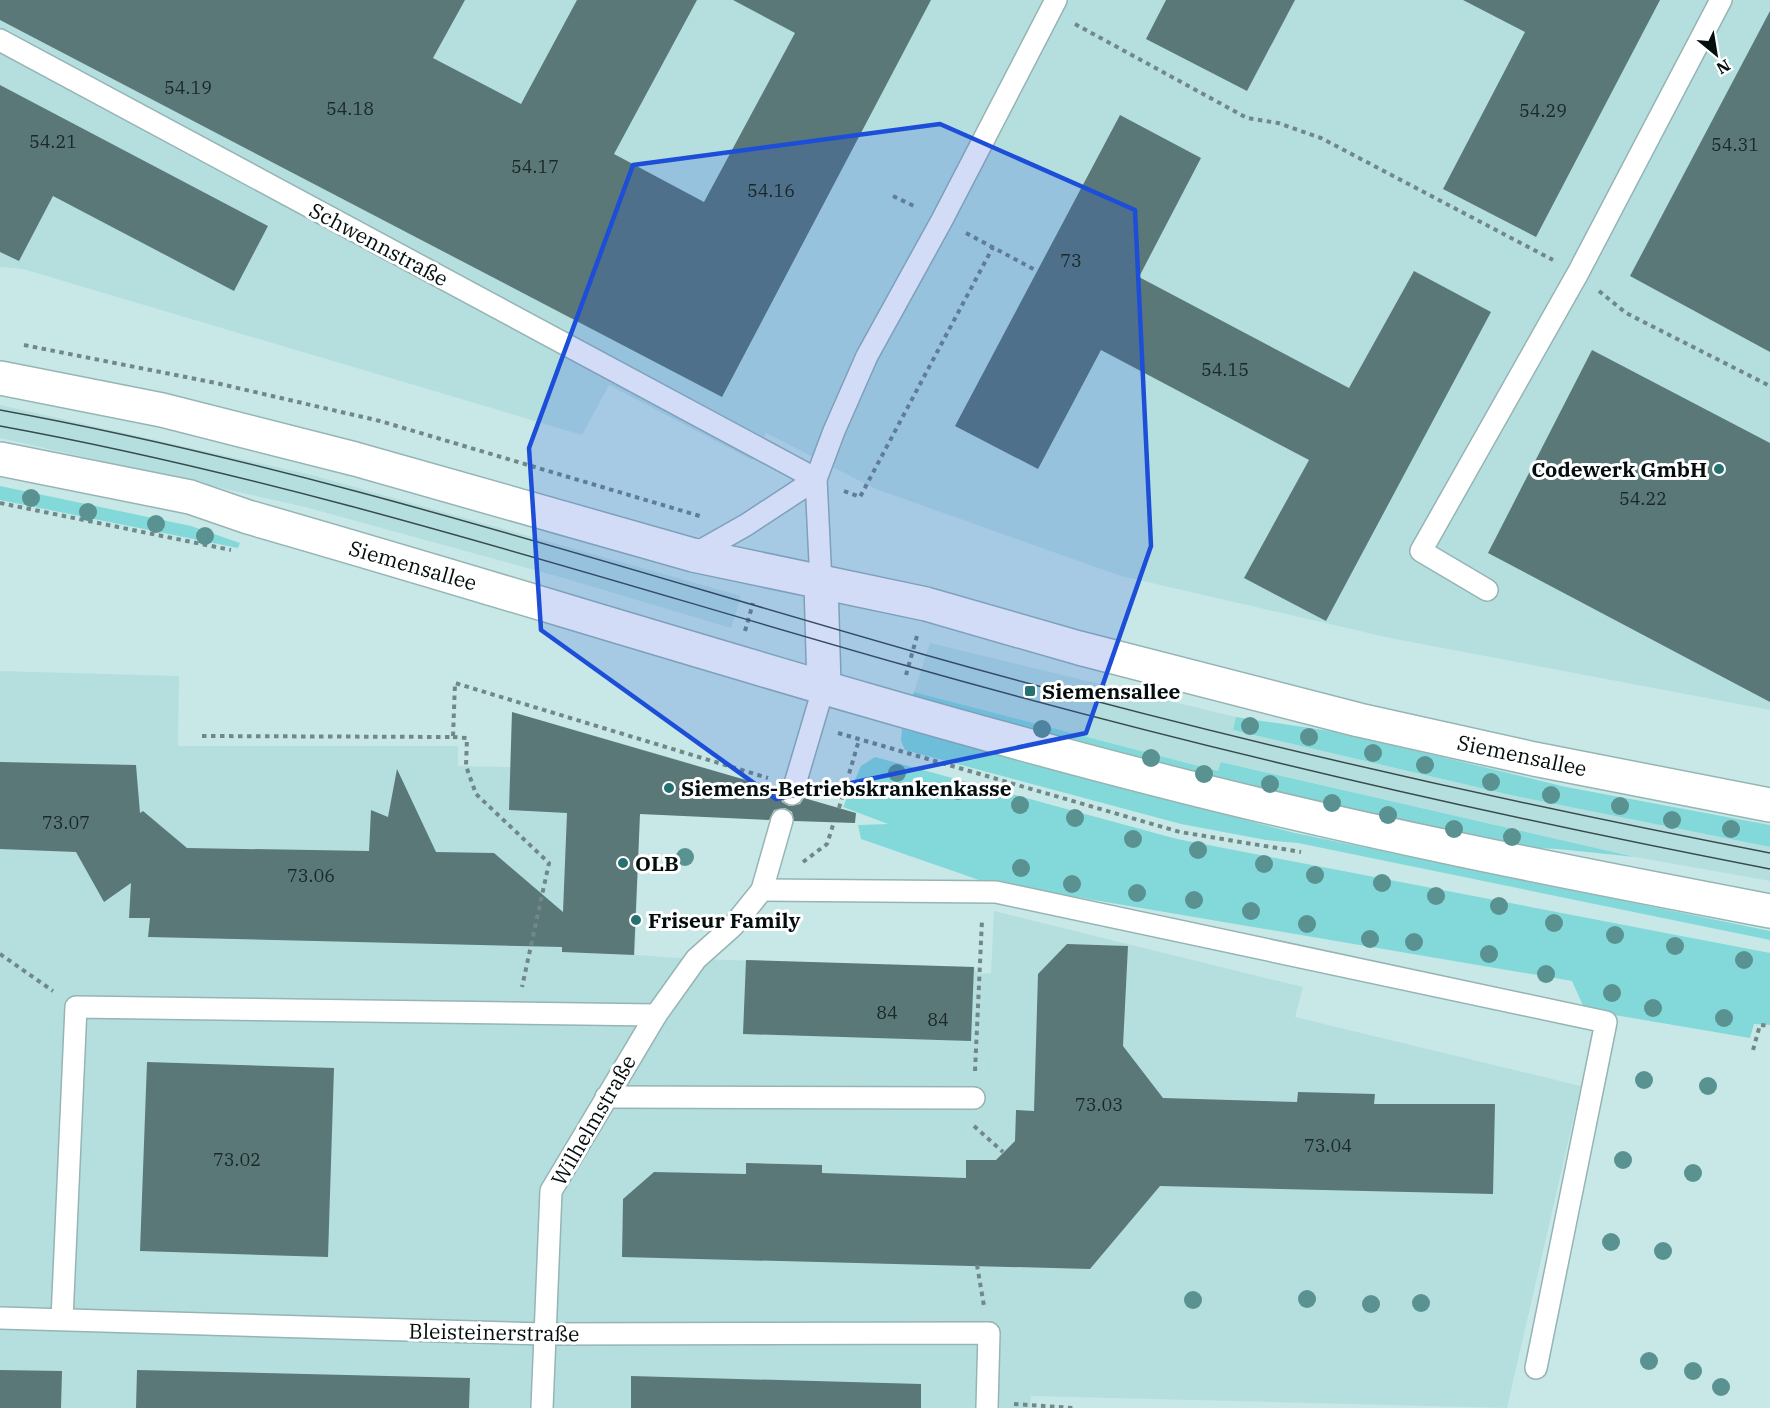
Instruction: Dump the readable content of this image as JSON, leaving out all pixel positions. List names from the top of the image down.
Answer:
{
  "streets": {
    "main road": ["Siemensallee"],
    "lane": ["Schwennstraße", "Wilhelmstraße", "Bleisteinerstraße"]
  },
  "crossings": [
    ["Wilhelmstraße", "Bleisteinerstraße"]
  ],
  "places": {
    "other": [
      "Codewerk GmbH",
      "Siemens-Betriebskrankenkasse",
      "OLB",
      "Friseur Family"
    ],
    "transit": ["Siemensallee"]
  },
  "house_numbers": [
    "54.19",
    "54.18",
    "54.29",
    "54.21",
    "54.31",
    "54.17",
    "54.16",
    "73",
    "54.15",
    "54.22",
    "73.07",
    "73.06",
    "84",
    "84",
    "73.03",
    "73.04",
    "73.02"
  ],
  "north": "bottom right"
}
